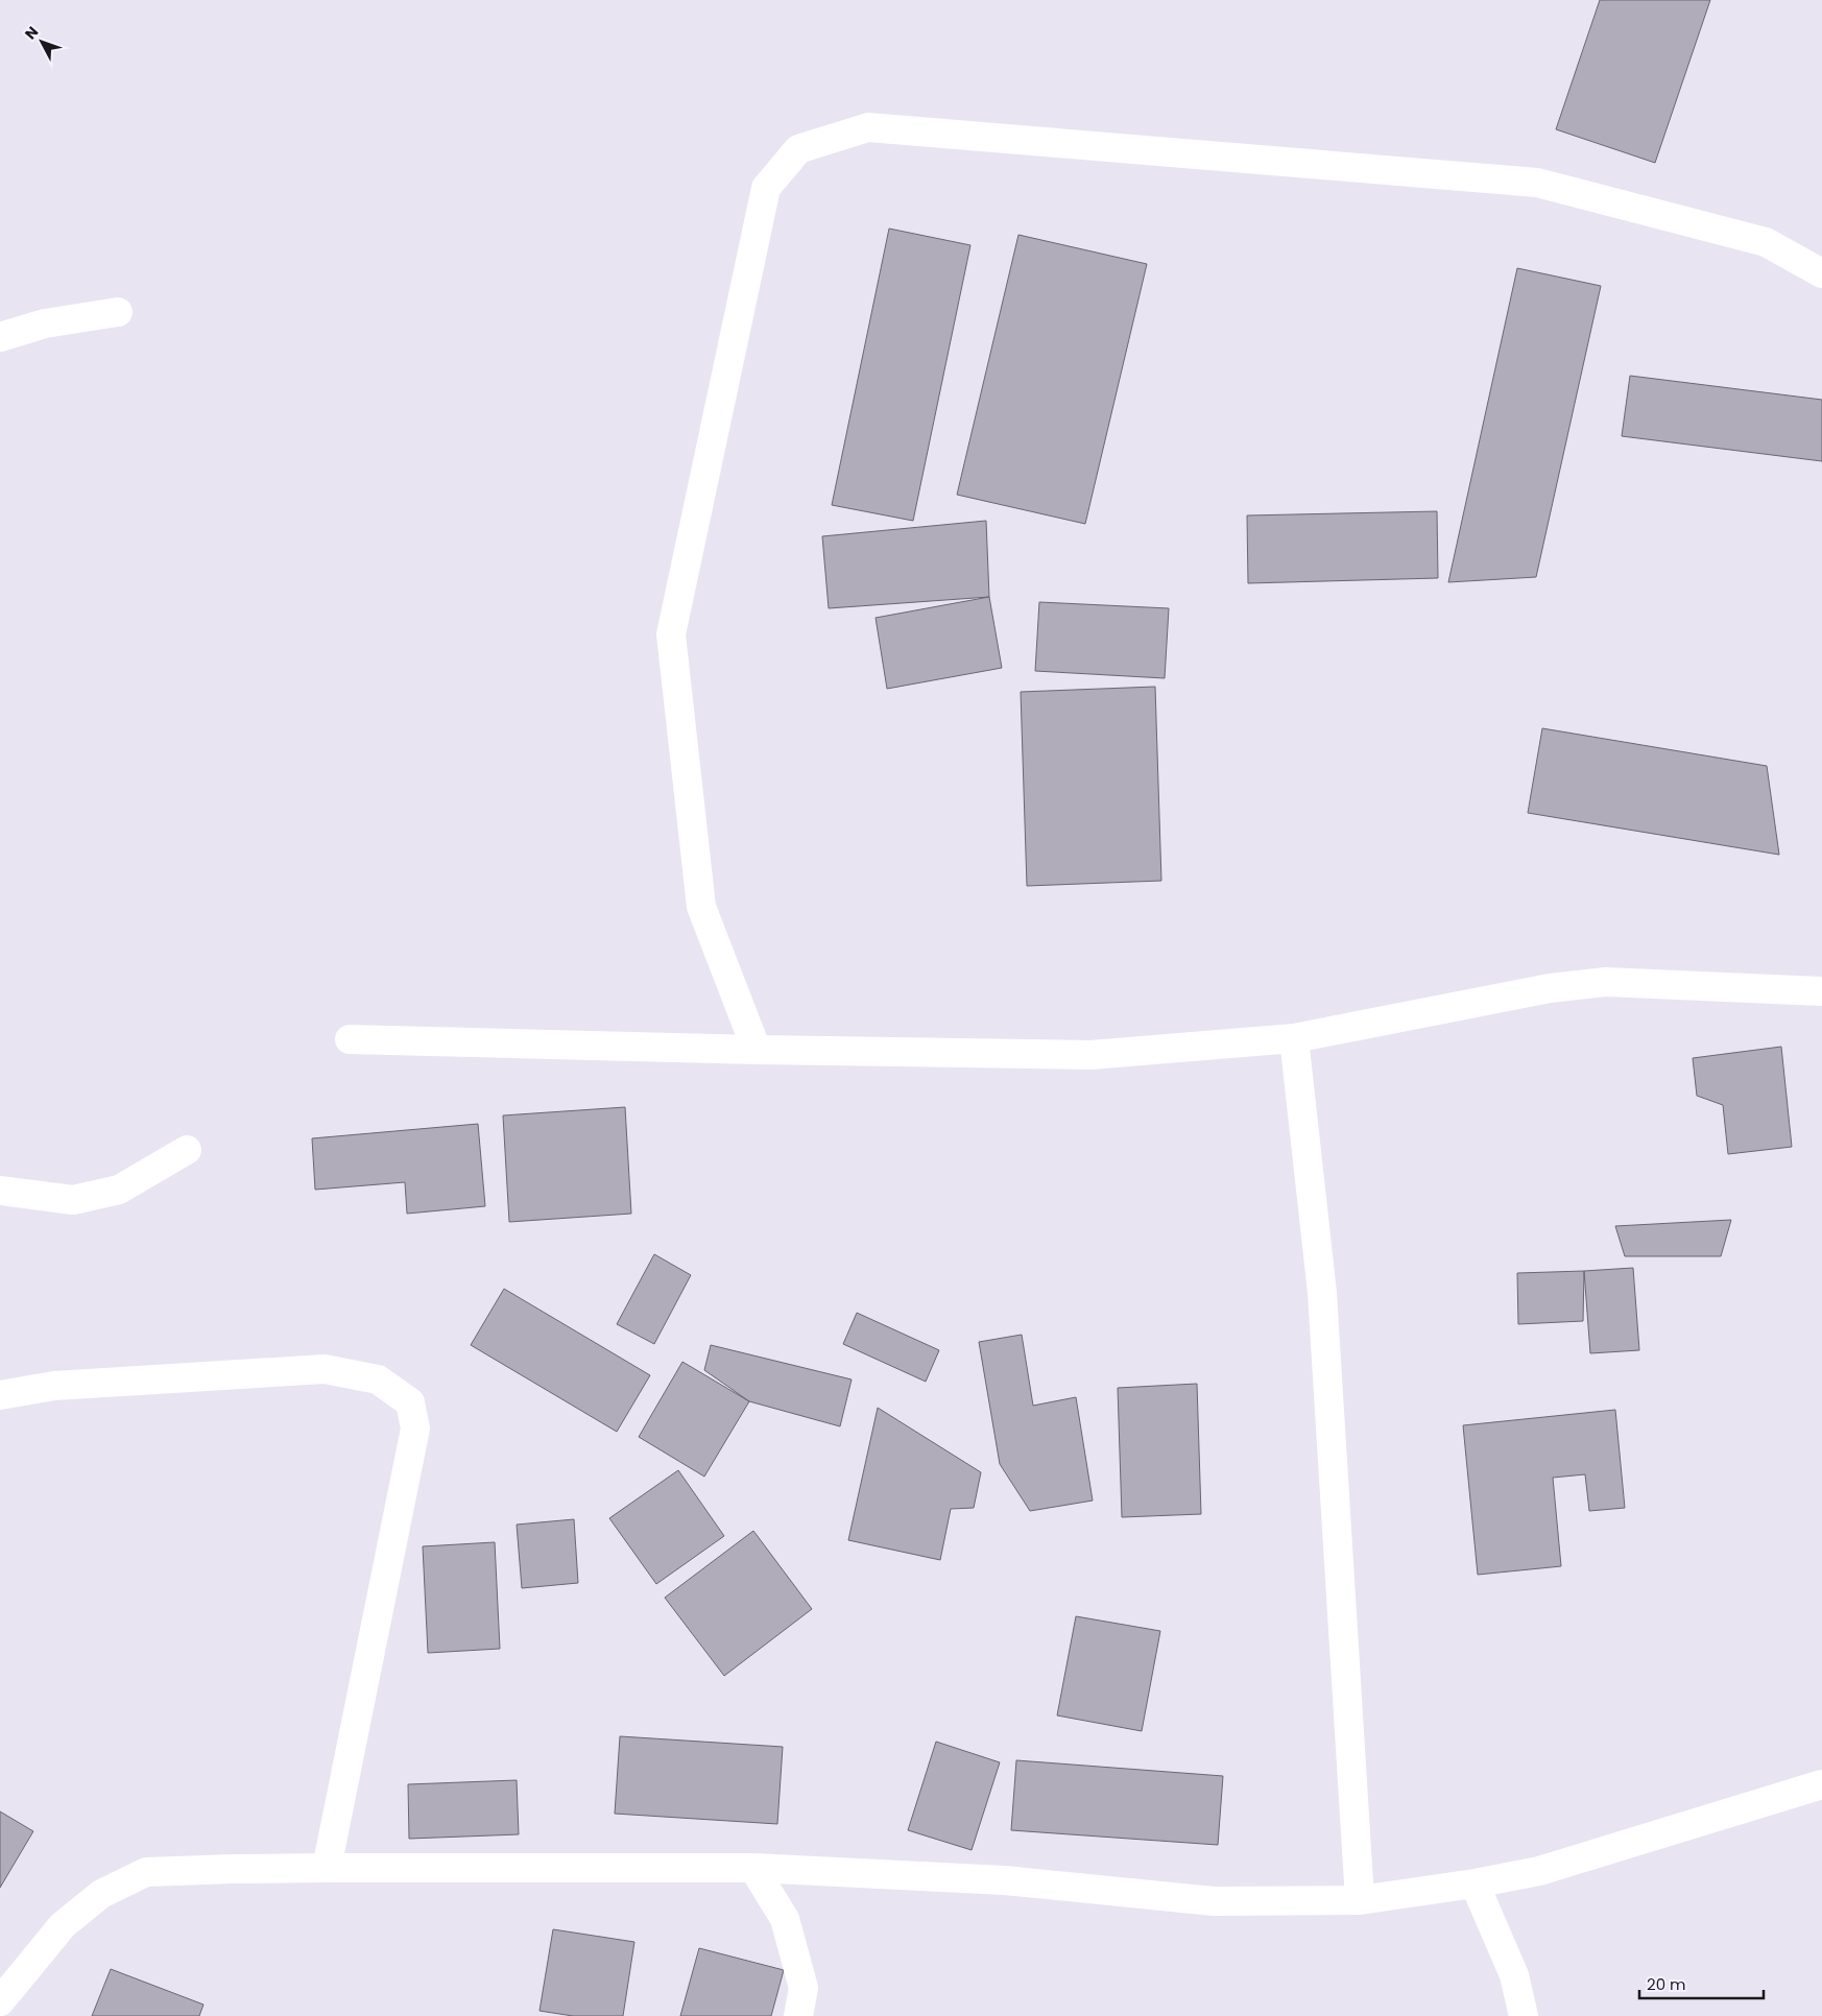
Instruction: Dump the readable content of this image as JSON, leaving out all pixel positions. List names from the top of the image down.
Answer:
{
  "scale_bar": "20 m",
  "north": "top left"
}
